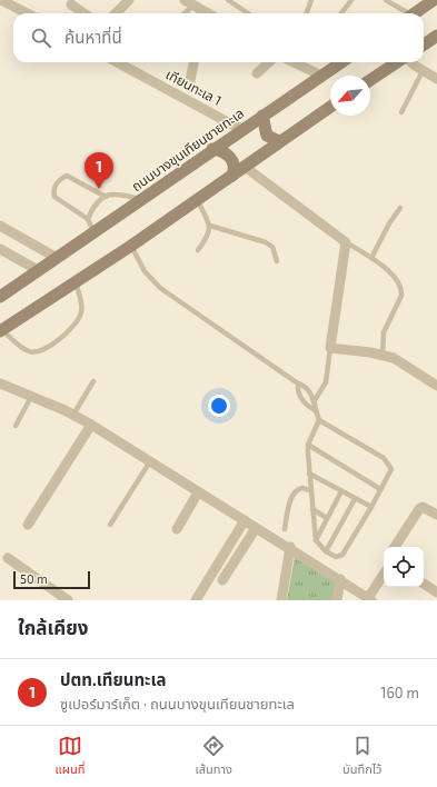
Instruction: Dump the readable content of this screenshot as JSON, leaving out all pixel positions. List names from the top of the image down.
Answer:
{
  "streets": {
    "main road": ["ถนนบางขุนเทียนชายทะเล"],
    "street": ["เทียนทะเล 1"]
  },
  "crossings": [
    ["เทียนทะเล 1", "ถนนบางขุนเทียนชายทะเล"]
  ],
  "scale_bar": "50 m",
  "north": "bottom left",
  "page": {
    "search": "ค้นหาที่นี่",
    "pins": "1",
    "scale": "50 m",
    "heading": "ใกล้เคียง",
    "list": [
      {
        "mark": "1",
        "name": "ปตท.เทียนทะเล",
        "note": "ซูเปอร์มาร์เก็ต · ถนนบางขุนเทียนชายทะเล",
        "value": "160 m"
      }
    ],
    "nav": ["แผนที่", "เส้นทาง", "บันทึกไว้"]
  }
}
